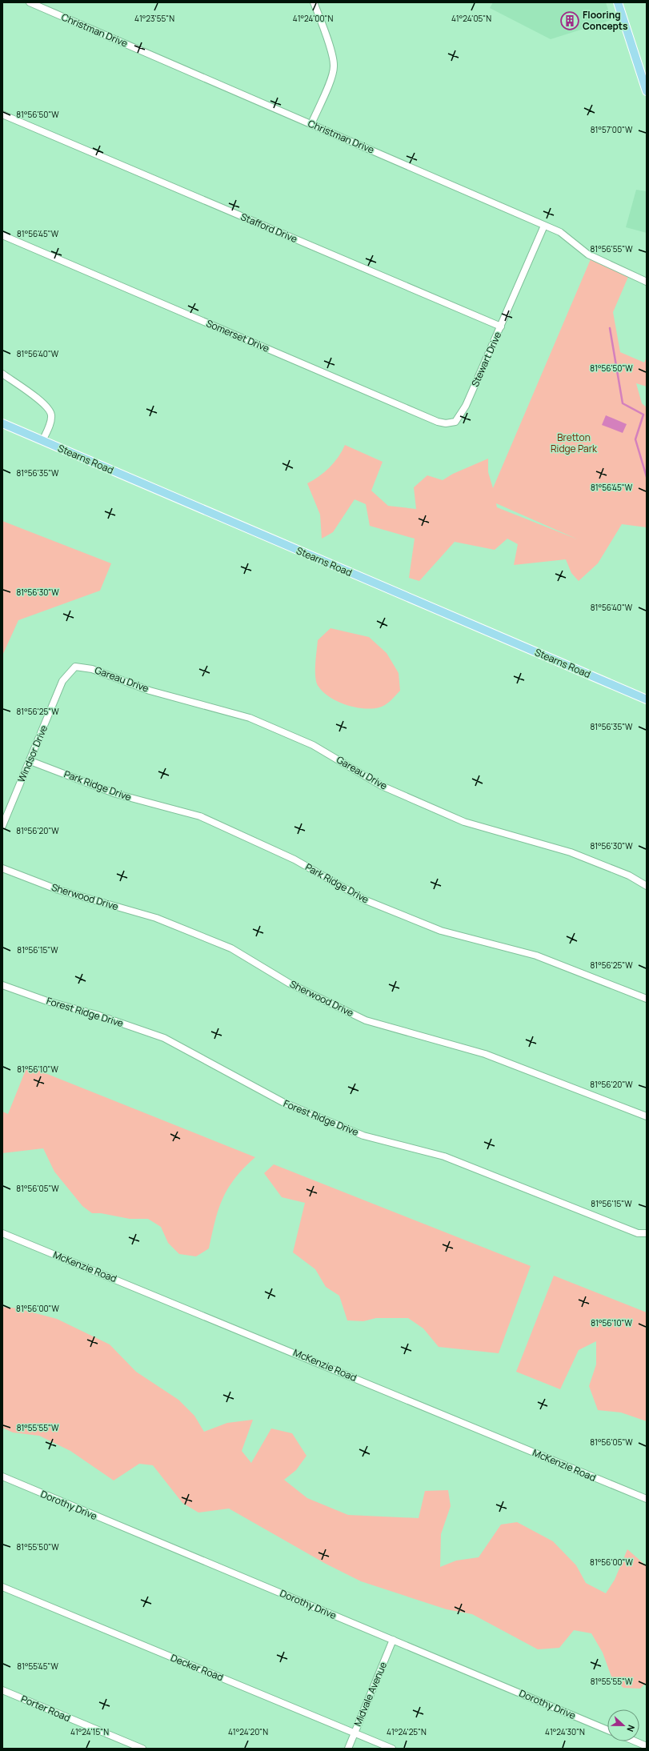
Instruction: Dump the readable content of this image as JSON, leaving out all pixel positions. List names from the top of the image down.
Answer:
{
  "streets": {
    "main road": ["Stearns Road"],
    "street": [
      "Christman Drive",
      "Stafford Drive",
      "Somerset Drive",
      "Stewart Drive",
      "Gareau Drive",
      "Windsor Drive",
      "Park Ridge Drive",
      "Sherwood Drive",
      "Forest Ridge Drive",
      "McKenzie Road",
      "Dorothy Drive",
      "Decker Road",
      "Midvale Avenue",
      "Porter Road"
    ]
  },
  "crossings": [
    ["Christman Drive", "Stewart Drive"],
    ["Stafford Drive", "Stewart Drive"],
    ["Somerset Drive", "Stewart Drive"],
    ["Gareau Drive", "Windsor Drive"],
    ["Windsor Drive", "Park Ridge Drive"],
    ["Dorothy Drive", "Midvale Avenue"],
    ["Decker Road", "Midvale Avenue"]
  ],
  "parks": ["Bretton Ridge Park"],
  "places": {
    "building": ["Flooring Concepts"]
  },
  "north": "right",
  "coordinates": [
    "41°23'55\"N",
    "41°24'00\"N",
    "41°24'05\"N",
    "81°56'50\"W",
    "81°57'00\"W",
    "81°56'45\"W",
    "81°56'55\"W",
    "81°56'40\"W",
    "81°56'35\"W",
    "81°56'30\"W",
    "81°56'25\"W",
    "81°56'20\"W",
    "81°56'15\"W",
    "81°56'10\"W",
    "81°56'05\"W",
    "81°56'00\"W",
    "81°55'55\"W",
    "81°55'50\"W",
    "81°55'45\"W",
    "41°24'15\"N",
    "41°24'20\"N",
    "41°24'25\"N",
    "41°24'30\"N"
  ]
}
